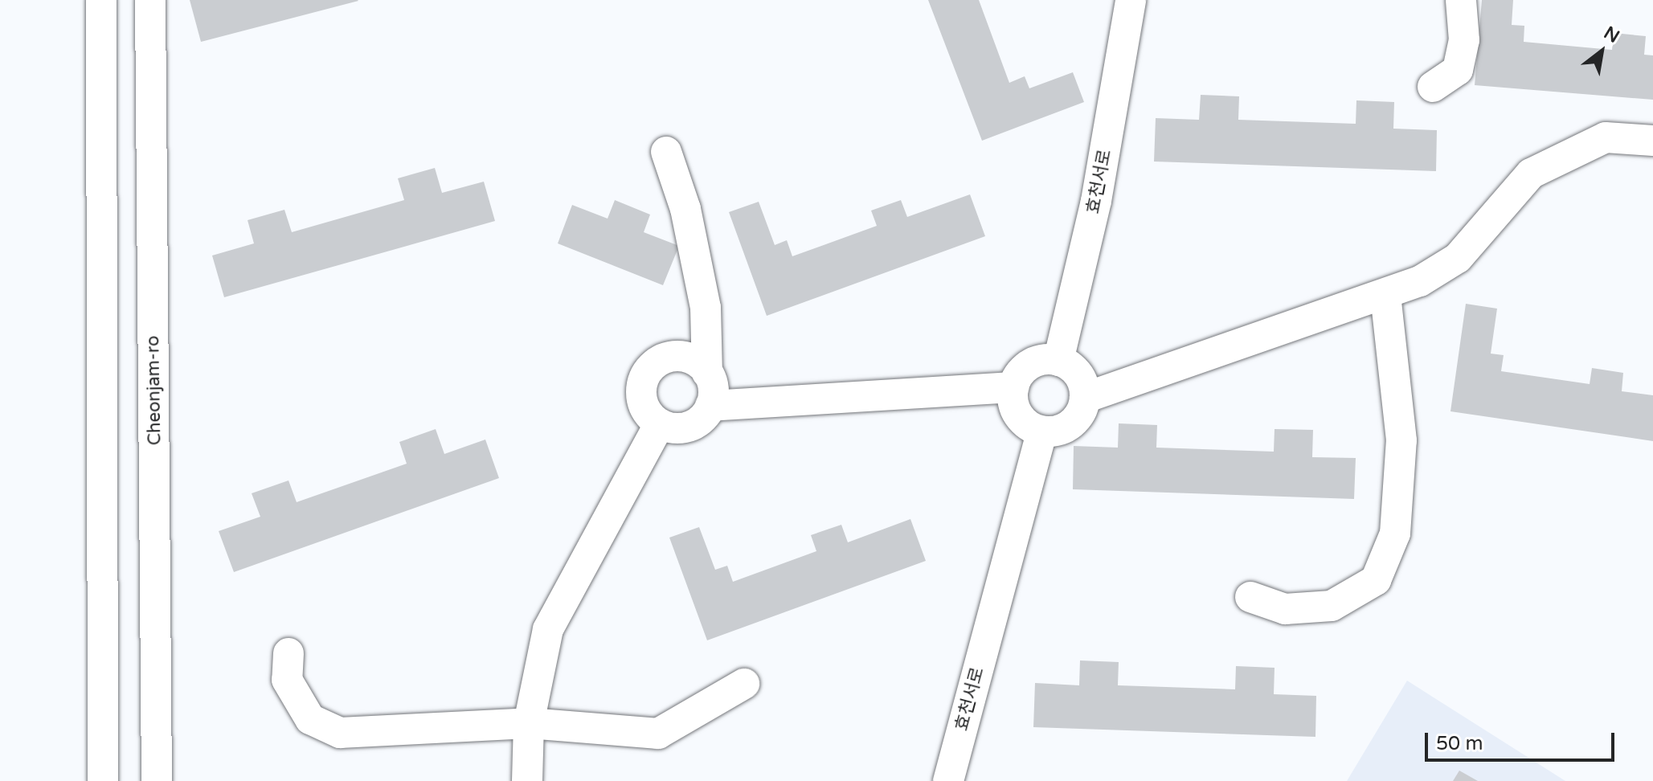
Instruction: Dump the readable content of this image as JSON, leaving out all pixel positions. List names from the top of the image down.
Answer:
{
  "streets": {
    "street": ["효천서로", "Cheonjam-ro"]
  },
  "scale_bar": "50 m",
  "north": "top right"
}
